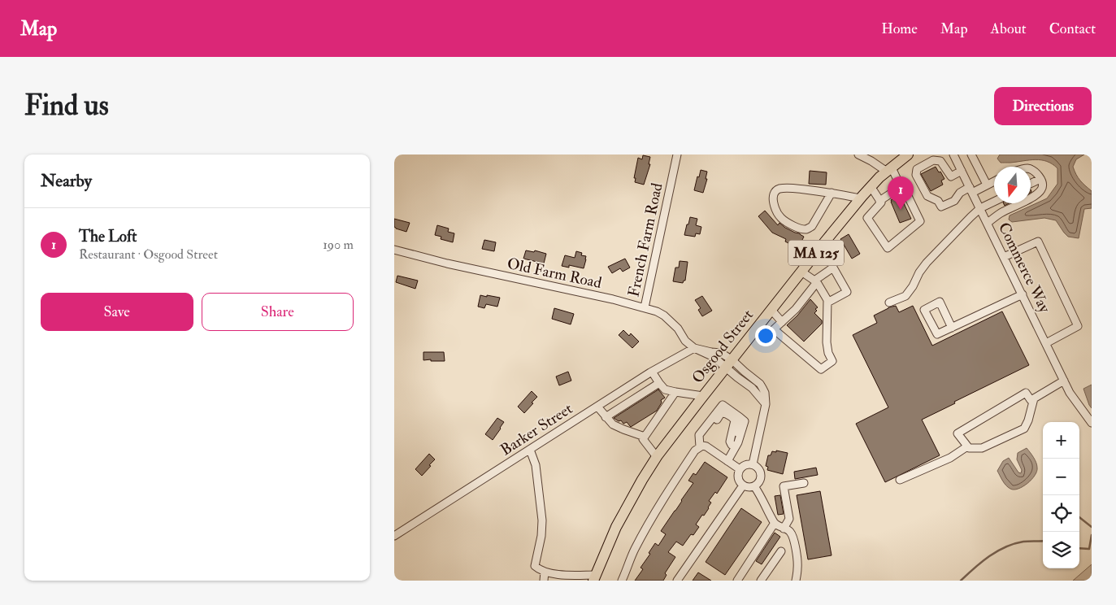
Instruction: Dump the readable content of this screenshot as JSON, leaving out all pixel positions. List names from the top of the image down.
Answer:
{
  "streets": {
    "highway": ["MA 125", "Osgood Street"],
    "street": [
      "French Farm Road",
      "Commerce Way",
      "Old Farm Road",
      "Barker Street"
    ]
  },
  "crossings": [
    ["French Farm Road", "Old Farm Road"],
    ["Old Farm Road", "Barker Street"]
  ],
  "north": "bottom",
  "page": {
    "header": "Map",
    "nav": [
      "Home",
      "Map",
      "About",
      "Contact"
    ],
    "buttons": [
      "Directions",
      ["Save", "Share"]
    ],
    "title": "Find us",
    "heading": "Nearby",
    "pins": "1",
    "list": [
      {
        "mark": "1",
        "name": "The Loft",
        "note": "Restaurant · Osgood Street",
        "value": "190 m"
      }
    ],
    "map_buttons": ["+", "−"]
  }
}
